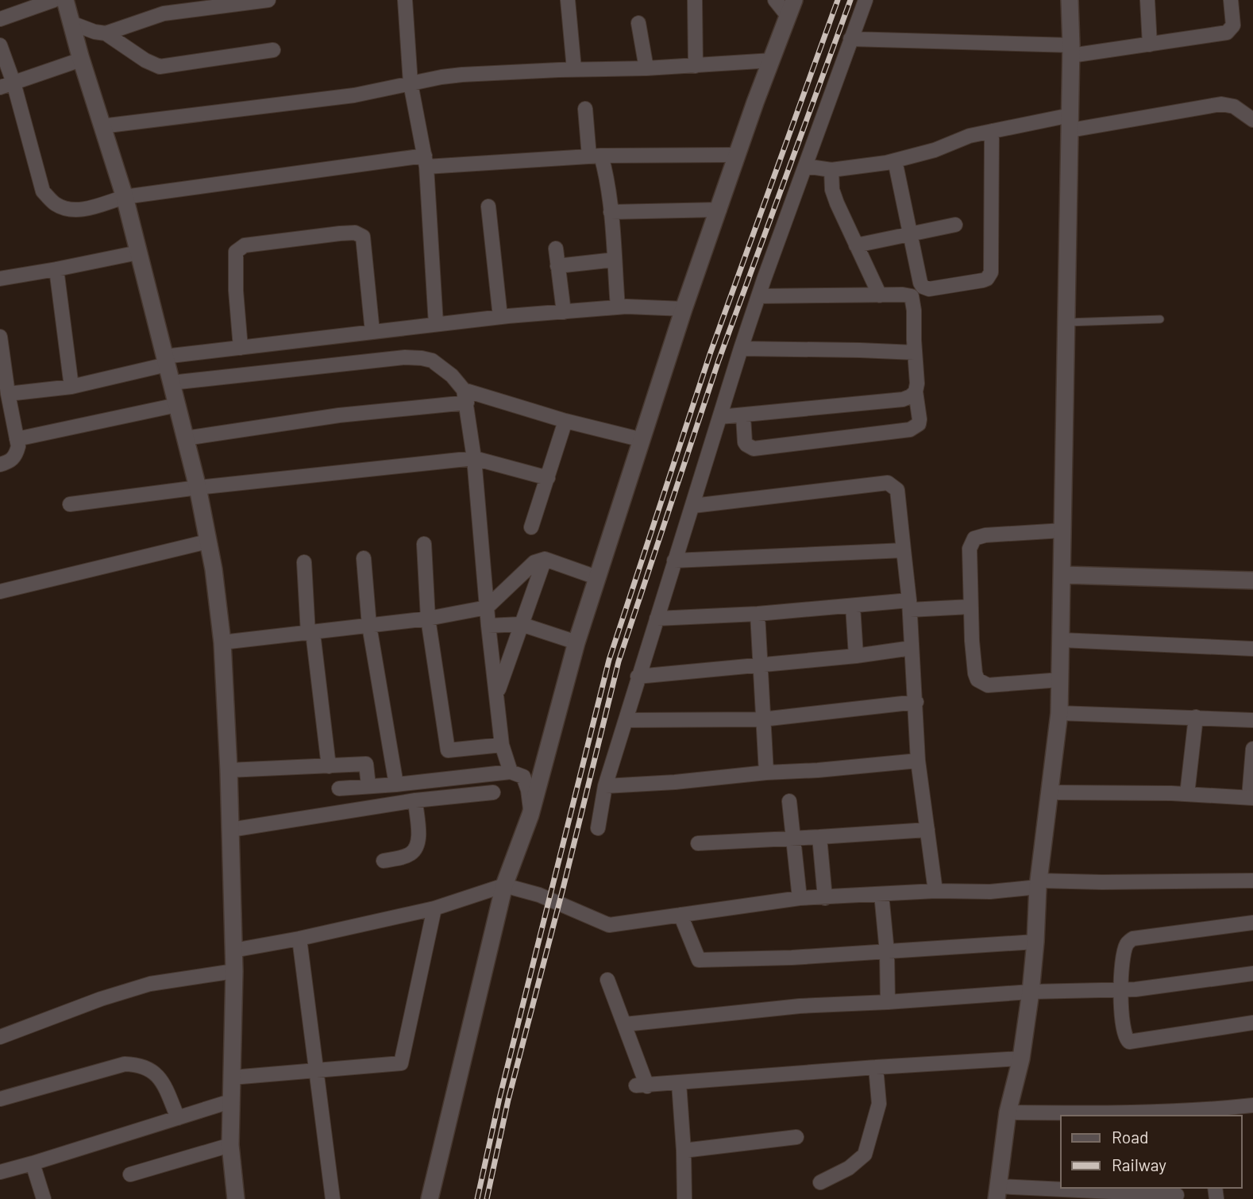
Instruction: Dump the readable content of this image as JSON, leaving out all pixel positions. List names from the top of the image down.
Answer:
{
  "legend": ["Road", "Railway"]
}
